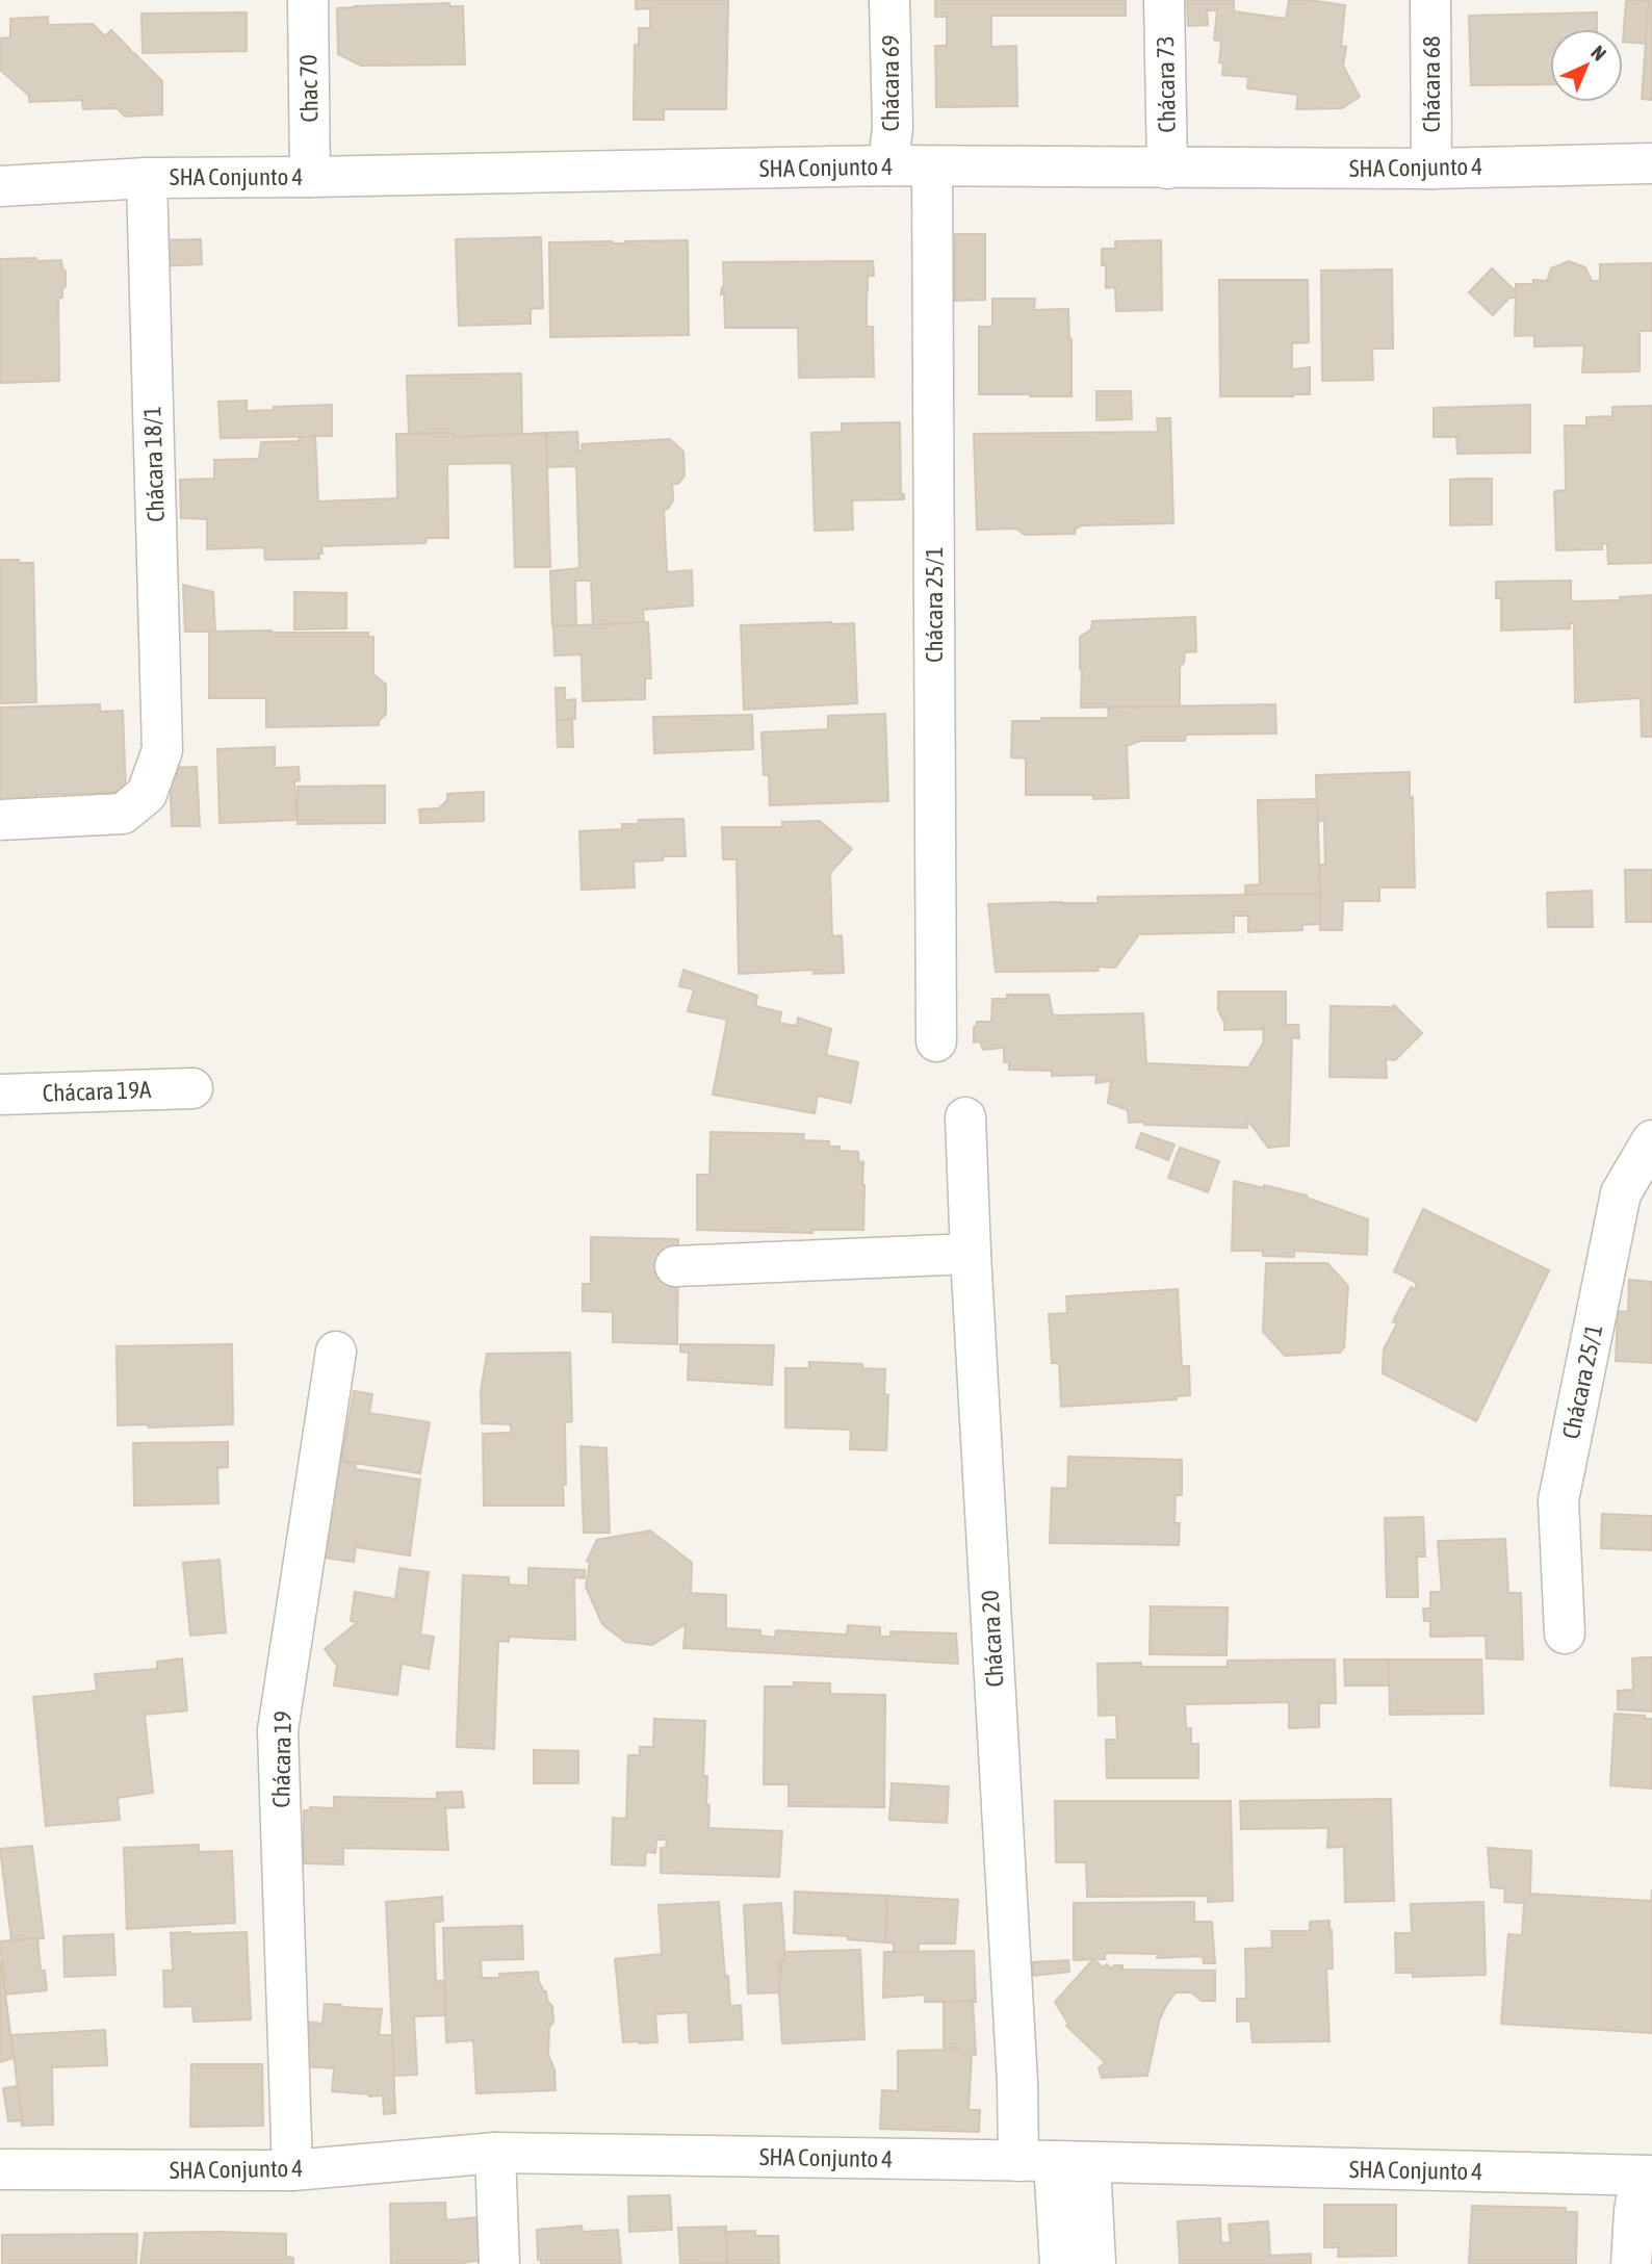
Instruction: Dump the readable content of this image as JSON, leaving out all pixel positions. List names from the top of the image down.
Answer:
{
  "streets": {
    "street": [
      "Chácara 69",
      "Chácara 73",
      "Chácara 68",
      "Chac 70",
      "SHA Conjunto 4",
      "Chácara 18/1",
      "Chácara 25/1",
      "Chácara 19A",
      "Chácara 20",
      "Chácara 19"
    ]
  },
  "crossings": [
    ["Chácara 69", "SHA Conjunto 4"],
    ["Chácara 73", "SHA Conjunto 4"],
    ["Chácara 68", "SHA Conjunto 4"],
    ["Chac 70", "SHA Conjunto 4"],
    ["SHA Conjunto 4", "Chácara 18/1"],
    ["SHA Conjunto 4", "Chácara 25/1"],
    ["SHA Conjunto 4", "Chácara 20"],
    ["SHA Conjunto 4", "Chácara 19"]
  ],
  "north": "top right"
}
